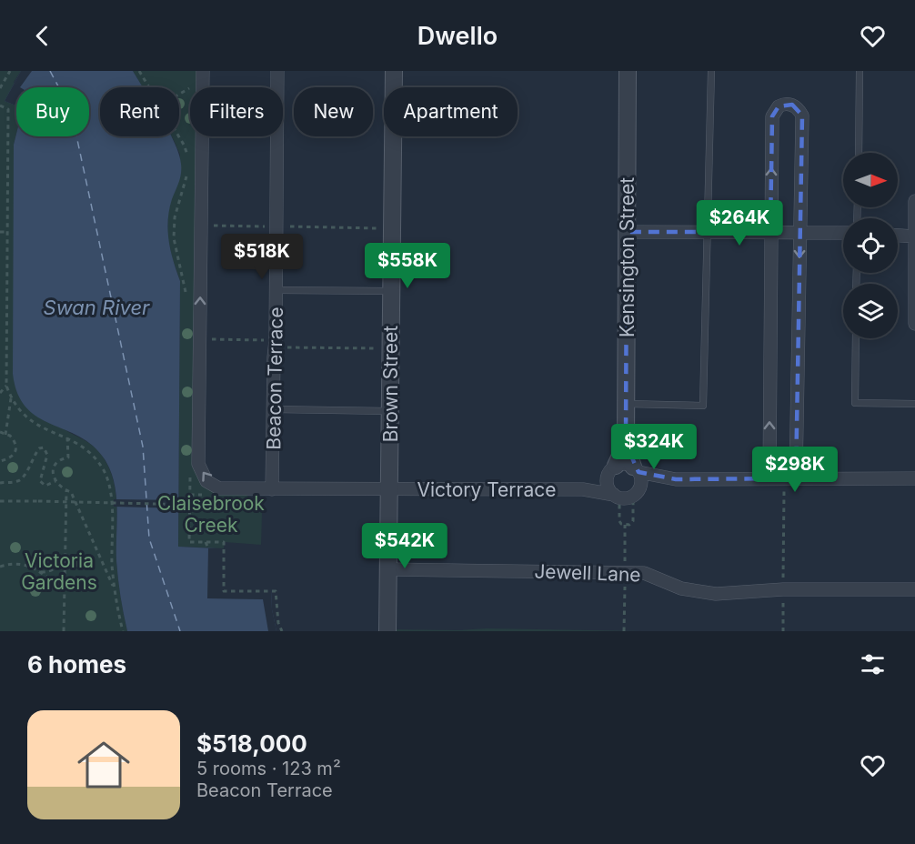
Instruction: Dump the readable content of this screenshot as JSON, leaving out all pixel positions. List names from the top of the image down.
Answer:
{
  "streets": {
    "street": [
      "Kensington Street",
      "Beacon Terrace",
      "Brown Street",
      "Victory Terrace",
      "Jewell Lane"
    ]
  },
  "crossings": [
    ["Kensington Street", "Victory Terrace"],
    ["Beacon Terrace", "Victory Terrace"],
    ["Brown Street", "Victory Terrace"],
    ["Brown Street", "Jewell Lane"]
  ],
  "water": ["Swan River"],
  "parks": ["Claisebrook Creek", "Victoria Gardens"],
  "north": "right",
  "page": {
    "header": "Dwello",
    "chip": [
      "Buy",
      "Rent",
      "Filters",
      "New",
      "Apartment"
    ],
    "price": [
      "$264K",
      "$518K",
      "$558K",
      "$324K",
      "$298K",
      "$542K"
    ],
    "heading": "6 homes",
    "list": [
      {
        "name": "$518,000",
        "note": "5 rooms · 123 m² · Beacon Terrace"
      }
    ]
  }
}
